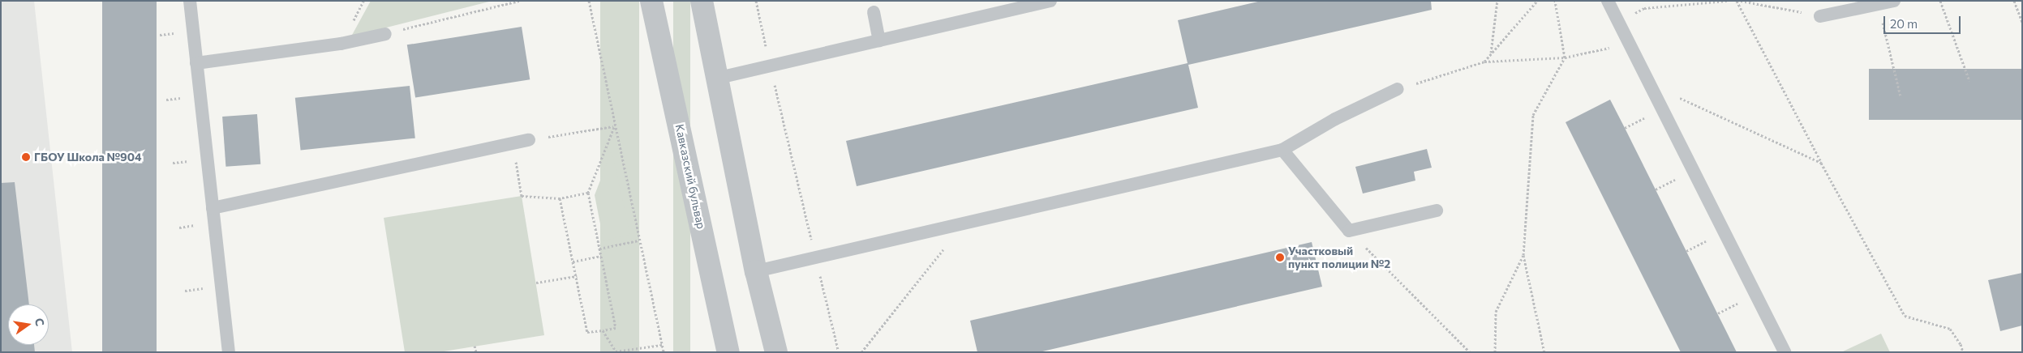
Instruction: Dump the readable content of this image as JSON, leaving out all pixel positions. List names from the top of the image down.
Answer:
{
  "streets": {
    "street": ["Кавказский бульвар"]
  },
  "places": ["ГБОУ Школа №904", "Участковый пункт полиции №2"],
  "scale_bar": "20 m",
  "north": "right"
}
